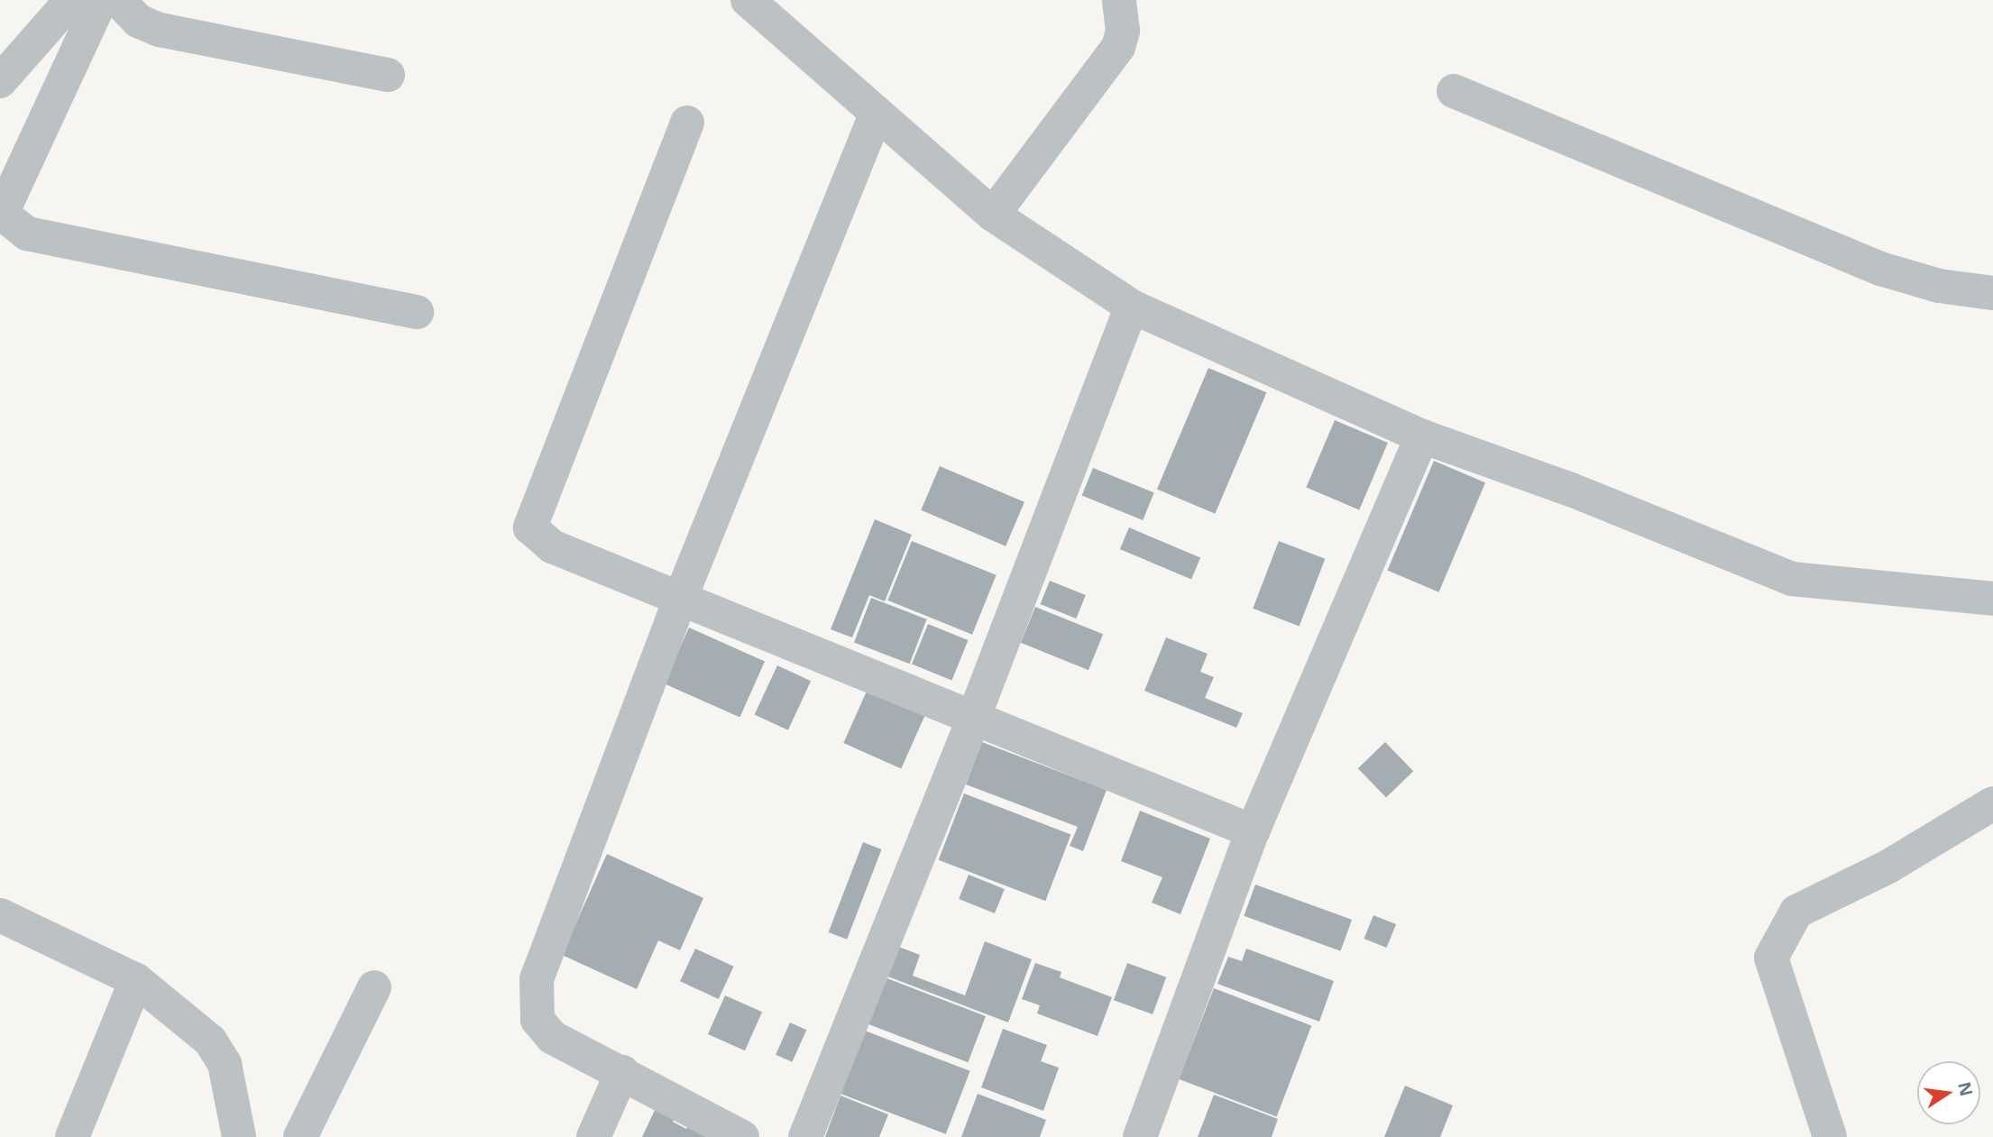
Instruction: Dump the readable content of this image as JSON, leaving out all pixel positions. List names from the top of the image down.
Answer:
{
  "north": "right"
}
